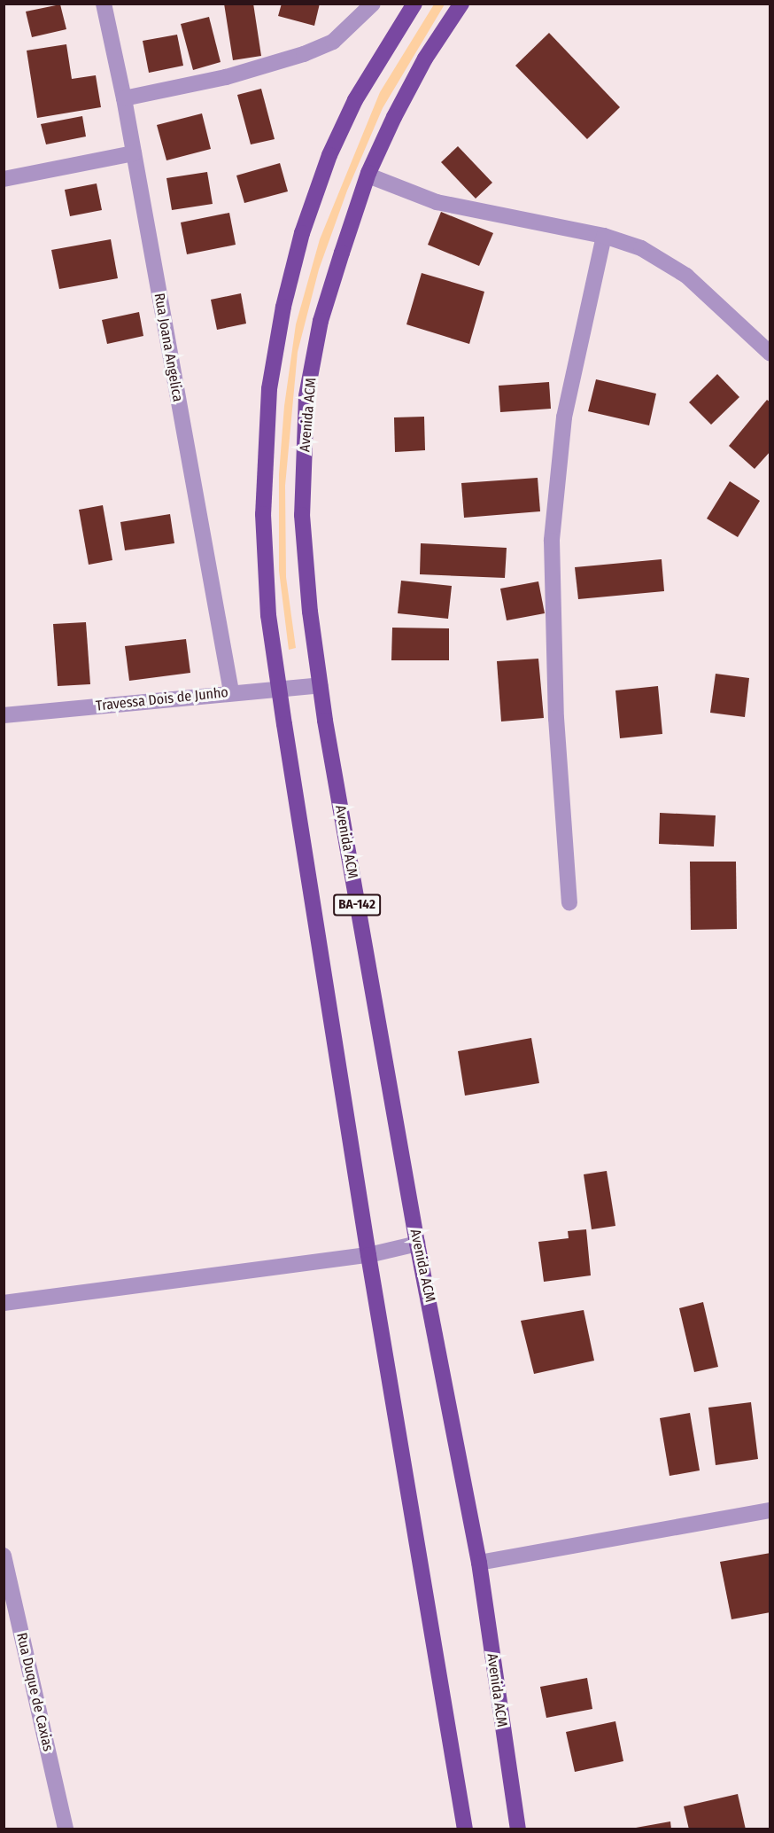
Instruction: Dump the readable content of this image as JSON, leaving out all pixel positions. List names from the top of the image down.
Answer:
{
  "streets": {
    "main road": ["Avenida ACM", "BA-142"],
    "street": ["Rua Joana Angelica", "Travessa Dois de Junho", "Rua Duque de Caxias"]
  },
  "crossings": [
    ["Rua Joana Angelica", "Travessa Dois de Junho"],
    ["Avenida ACM", "Travessa Dois de Junho"],
    ["Travessa Dois de Junho", "BA-142"]
  ]
}
